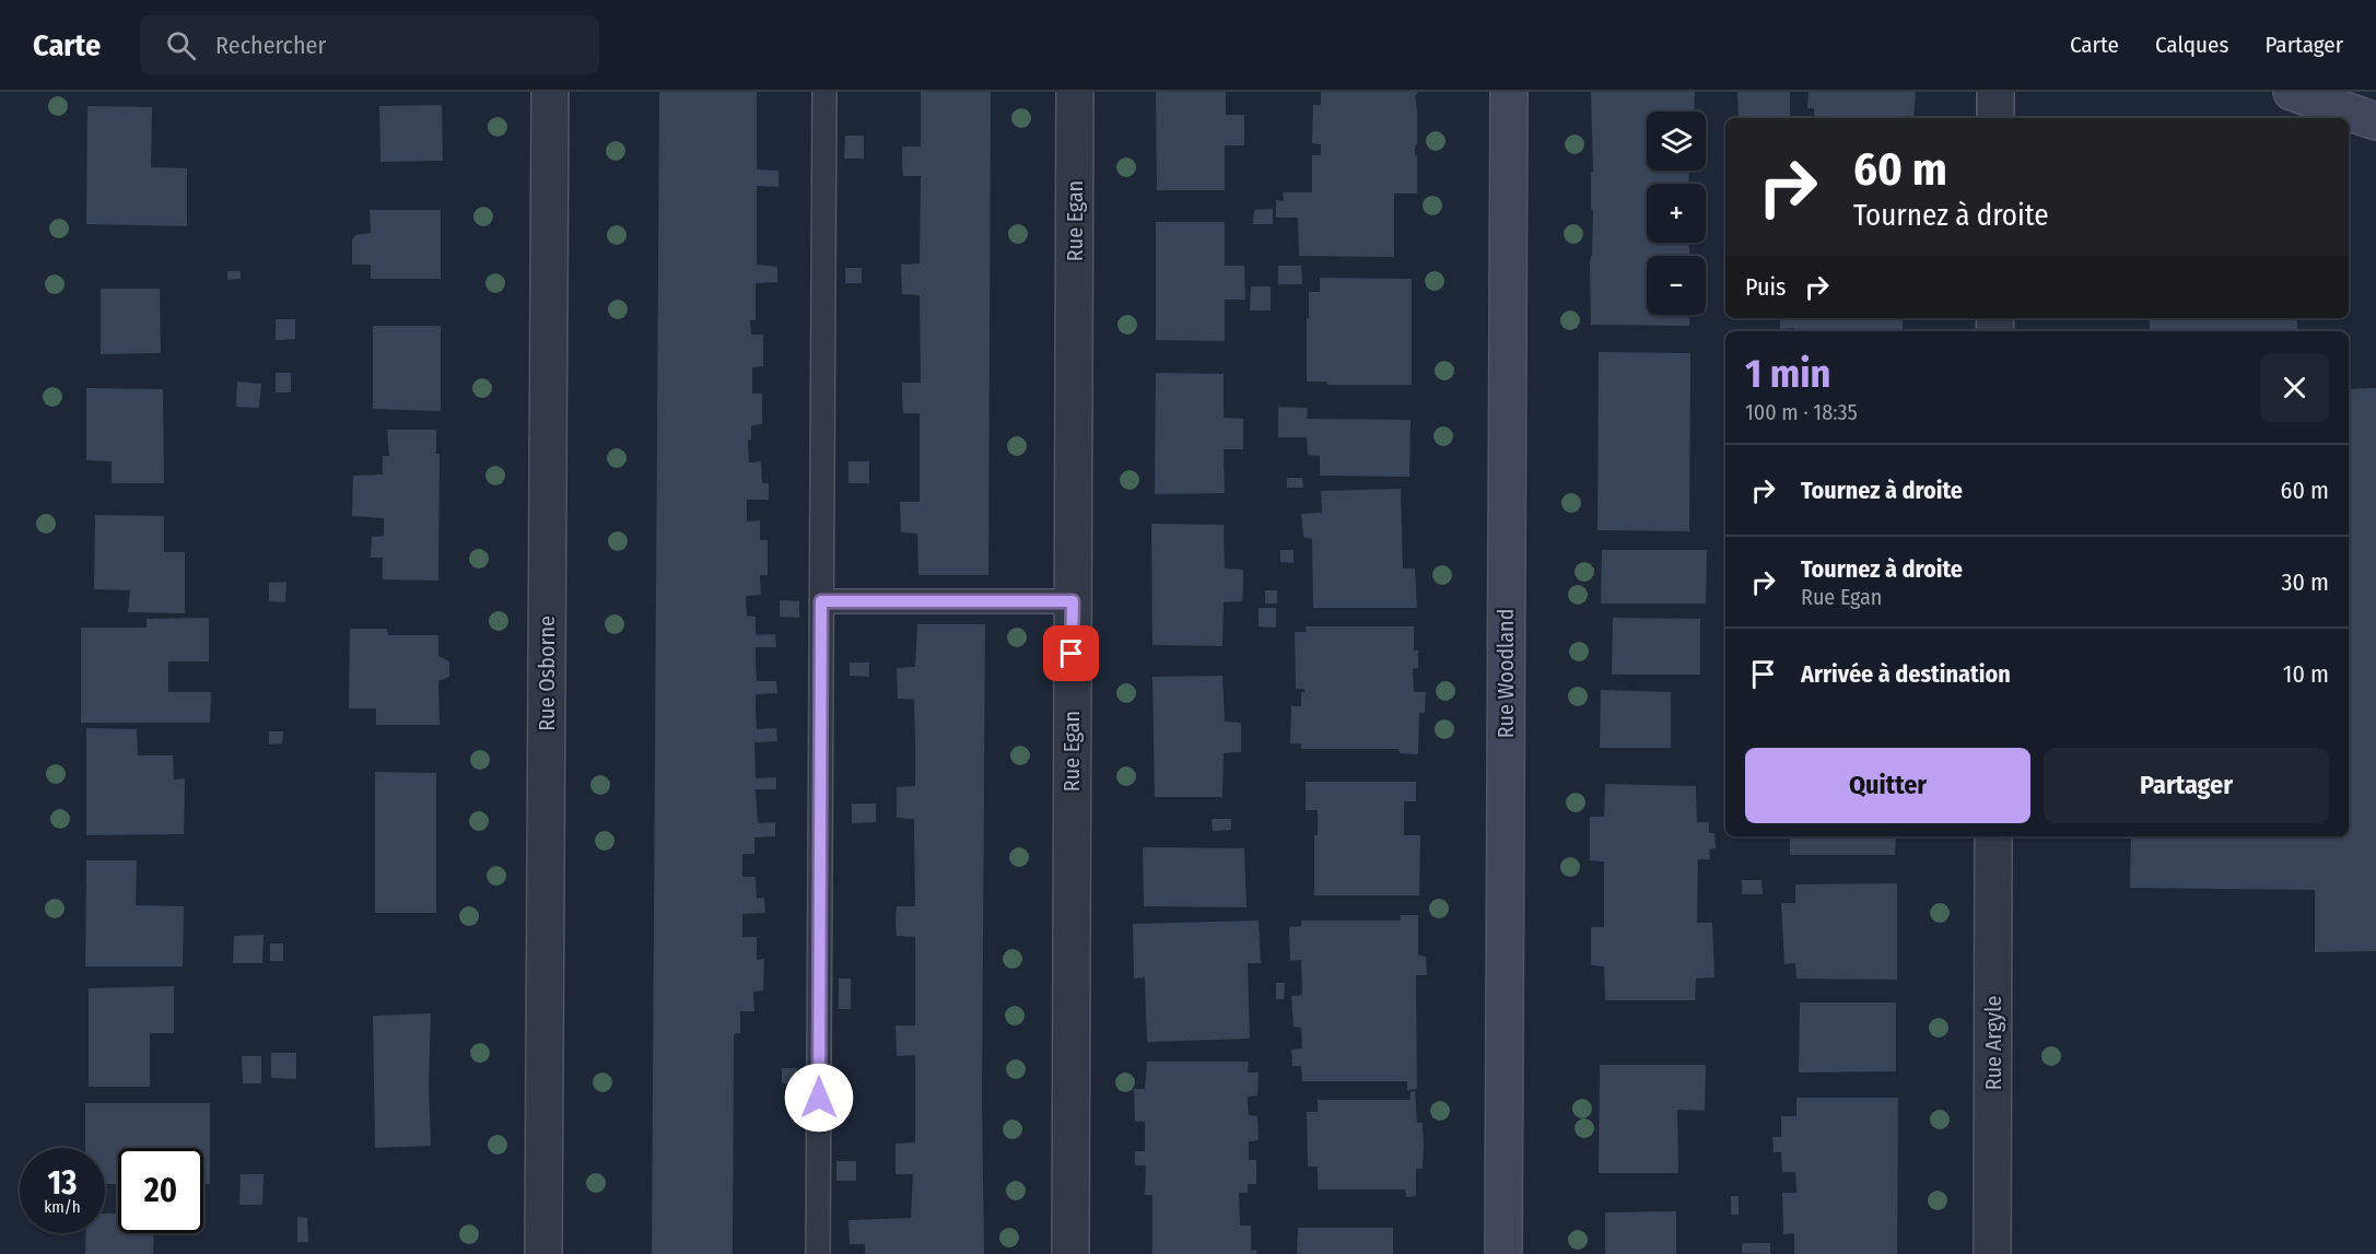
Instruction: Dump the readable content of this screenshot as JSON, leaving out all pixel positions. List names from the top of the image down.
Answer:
{
  "streets": {
    "street": [
      "Rue Egan",
      "Rue Osborne",
      "Rue Woodland",
      "Rue Argyle"
    ]
  },
  "page": {
    "header": "Carte",
    "search": "Rechercher",
    "nav": ["Carte", "Calques", "Partager"],
    "map_buttons": ["+", "−"],
    "turn": ["60 m", "Tournez à droite"],
    "then": "Puis",
    "heading": ["1 min", "100 m · 18:35"],
    "list": [
      {
        "name": "Tournez à droite",
        "value": "60 m"
      },
      {
        "name": "Tournez à droite",
        "note": "Rue Egan",
        "value": "30 m"
      },
      {
        "name": "Arrivée à destination",
        "value": "10 m"
      }
    ],
    "buttons": ["Quitter", "Partager"],
    "speed": "13 km/h",
    "limit": "20"
  }
}
